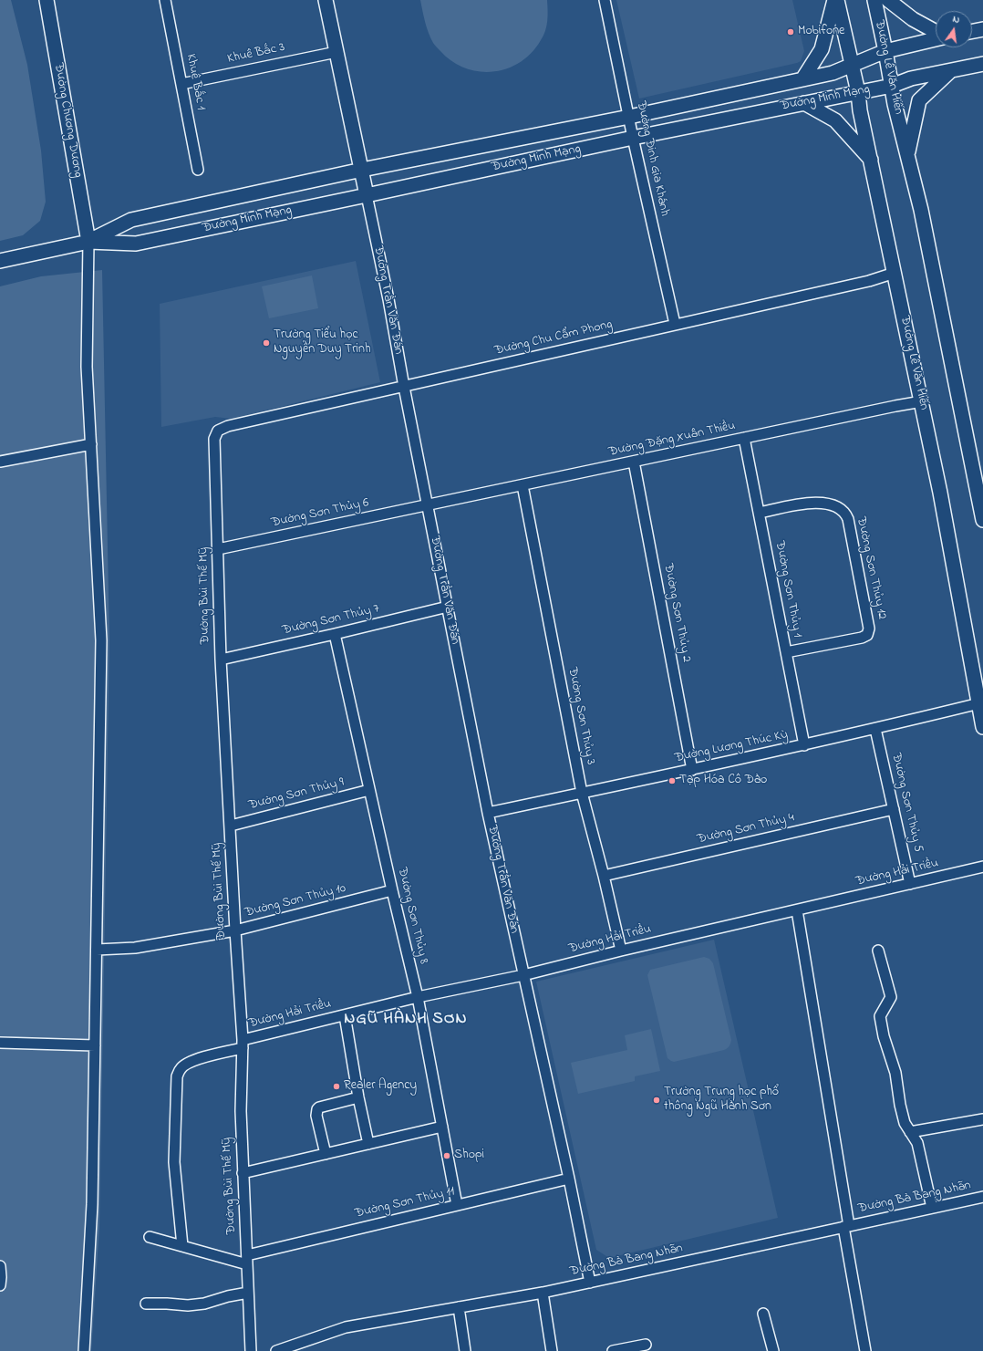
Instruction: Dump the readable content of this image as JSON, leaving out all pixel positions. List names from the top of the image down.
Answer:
{
  "streets": {
    "street": [
      "Khuê Bắc 3",
      "Đường Lê Văn Hiến",
      "Khuê Bắc 1",
      "Đường Minh Mạng",
      "Đường Chương Dương",
      "Đường Đinh Gia Khánh",
      "Đường Trần Văn Đán",
      "Đường Chu Cẩm Phong",
      "Đường Đặng Xuân Thiều",
      "Đường Sơn Thủy 6",
      "Đường Sơn Thủy 12",
      "Đường Sơn Thủy 1",
      "Đường Bùi Thế Mỹ",
      "Đường Sơn Thủy 2",
      "Đường Sơn Thủy 7",
      "Đường Sơn Thủy 3",
      "Đường Lương Thúc Kỳ",
      "Đường Sơn Thủy 9",
      "Đường Sơn Thủy 5",
      "Đường Sơn Thủy 4",
      "Đường Hải Triều",
      "Đường Sơn Thủy 10",
      "Đường Sơn Thủy 8",
      "Đường Bà Bang Nhãn",
      "Đường Sơn Thủy 11"
    ]
  },
  "crossings": [
    ["Khuê Bắc 3", "Khuê Bắc 1"],
    ["Khuê Bắc 3", "Đường Trần Văn Đán"],
    ["Đường Lê Văn Hiến", "Đường Minh Mạng"],
    ["Đường Lê Văn Hiến", "Đường Chu Cẩm Phong"],
    ["Đường Lê Văn Hiến", "Đường Đặng Xuân Thiều"],
    ["Đường Lê Văn Hiến", "Đường Lương Thúc Kỳ"],
    ["Đường Minh Mạng", "Đường Chương Dương"],
    ["Đường Minh Mạng", "Đường Đinh Gia Khánh"],
    ["Đường Minh Mạng", "Đường Trần Văn Đán"],
    ["Đường Đinh Gia Khánh", "Đường Chu Cẩm Phong"],
    ["Đường Trần Văn Đán", "Đường Chu Cẩm Phong"],
    ["Đường Trần Văn Đán", "Đường Đặng Xuân Thiều"],
    ["Đường Trần Văn Đán", "Đường Sơn Thủy 6"],
    ["Đường Trần Văn Đán", "Đường Sơn Thủy 7"],
    ["Đường Trần Văn Đán", "Đường Lương Thúc Kỳ"],
    ["Đường Trần Văn Đán", "Đường Hải Triều"],
    ["Đường Trần Văn Đán", "Đường Bà Bang Nhãn"],
    ["Đường Trần Văn Đán", "Đường Sơn Thủy 11"],
    ["Đường Chu Cẩm Phong", "Đường Bùi Thế Mỹ"],
    ["Đường Đặng Xuân Thiều", "Đường Sơn Thủy 6"],
    ["Đường Đặng Xuân Thiều", "Đường Sơn Thủy 1"],
    ["Đường Đặng Xuân Thiều", "Đường Sơn Thủy 2"],
    ["Đường Đặng Xuân Thiều", "Đường Sơn Thủy 3"],
    ["Đường Sơn Thủy 6", "Đường Bùi Thế Mỹ"],
    ["Đường Sơn Thủy 12", "Đường Sơn Thủy 1"],
    ["Đường Sơn Thủy 1", "Đường Lương Thúc Kỳ"],
    ["Đường Bùi Thế Mỹ", "Đường Sơn Thủy 7"],
    ["Đường Bùi Thế Mỹ", "Đường Sơn Thủy 9"],
    ["Đường Bùi Thế Mỹ", "Đường Hải Triều"],
    ["Đường Bùi Thế Mỹ", "Đường Sơn Thủy 10"],
    ["Đường Bùi Thế Mỹ", "Đường Sơn Thủy 11"],
    ["Đường Sơn Thủy 2", "Đường Lương Thúc Kỳ"],
    ["Đường Sơn Thủy 7", "Đường Sơn Thủy 8"],
    ["Đường Sơn Thủy 3", "Đường Lương Thúc Kỳ"],
    ["Đường Sơn Thủy 3", "Đường Sơn Thủy 4"],
    ["Đường Sơn Thủy 3", "Đường Hải Triều"],
    ["Đường Lương Thúc Kỳ", "Đường Sơn Thủy 5"],
    ["Đường Sơn Thủy 9", "Đường Sơn Thủy 8"],
    ["Đường Sơn Thủy 5", "Đường Sơn Thủy 4"],
    ["Đường Sơn Thủy 5", "Đường Hải Triều"],
    ["Đường Hải Triều", "Đường Sơn Thủy 8"],
    ["Đường Sơn Thủy 10", "Đường Sơn Thủy 8"],
    ["Đường Sơn Thủy 8", "Đường Sơn Thủy 11"]
  ],
  "districts": ["NGŨ HÀNH SƠN"],
  "places": [
    "Mobifone",
    "Trường Tiểu học Nguyễn Duy Trinh",
    "Tạp Hóa Cô Đào",
    "Realer Agency",
    "Trường Trung học phổ thông Ngũ Hành Sơn",
    "Shopi"
  ],
  "north": "top"
}
